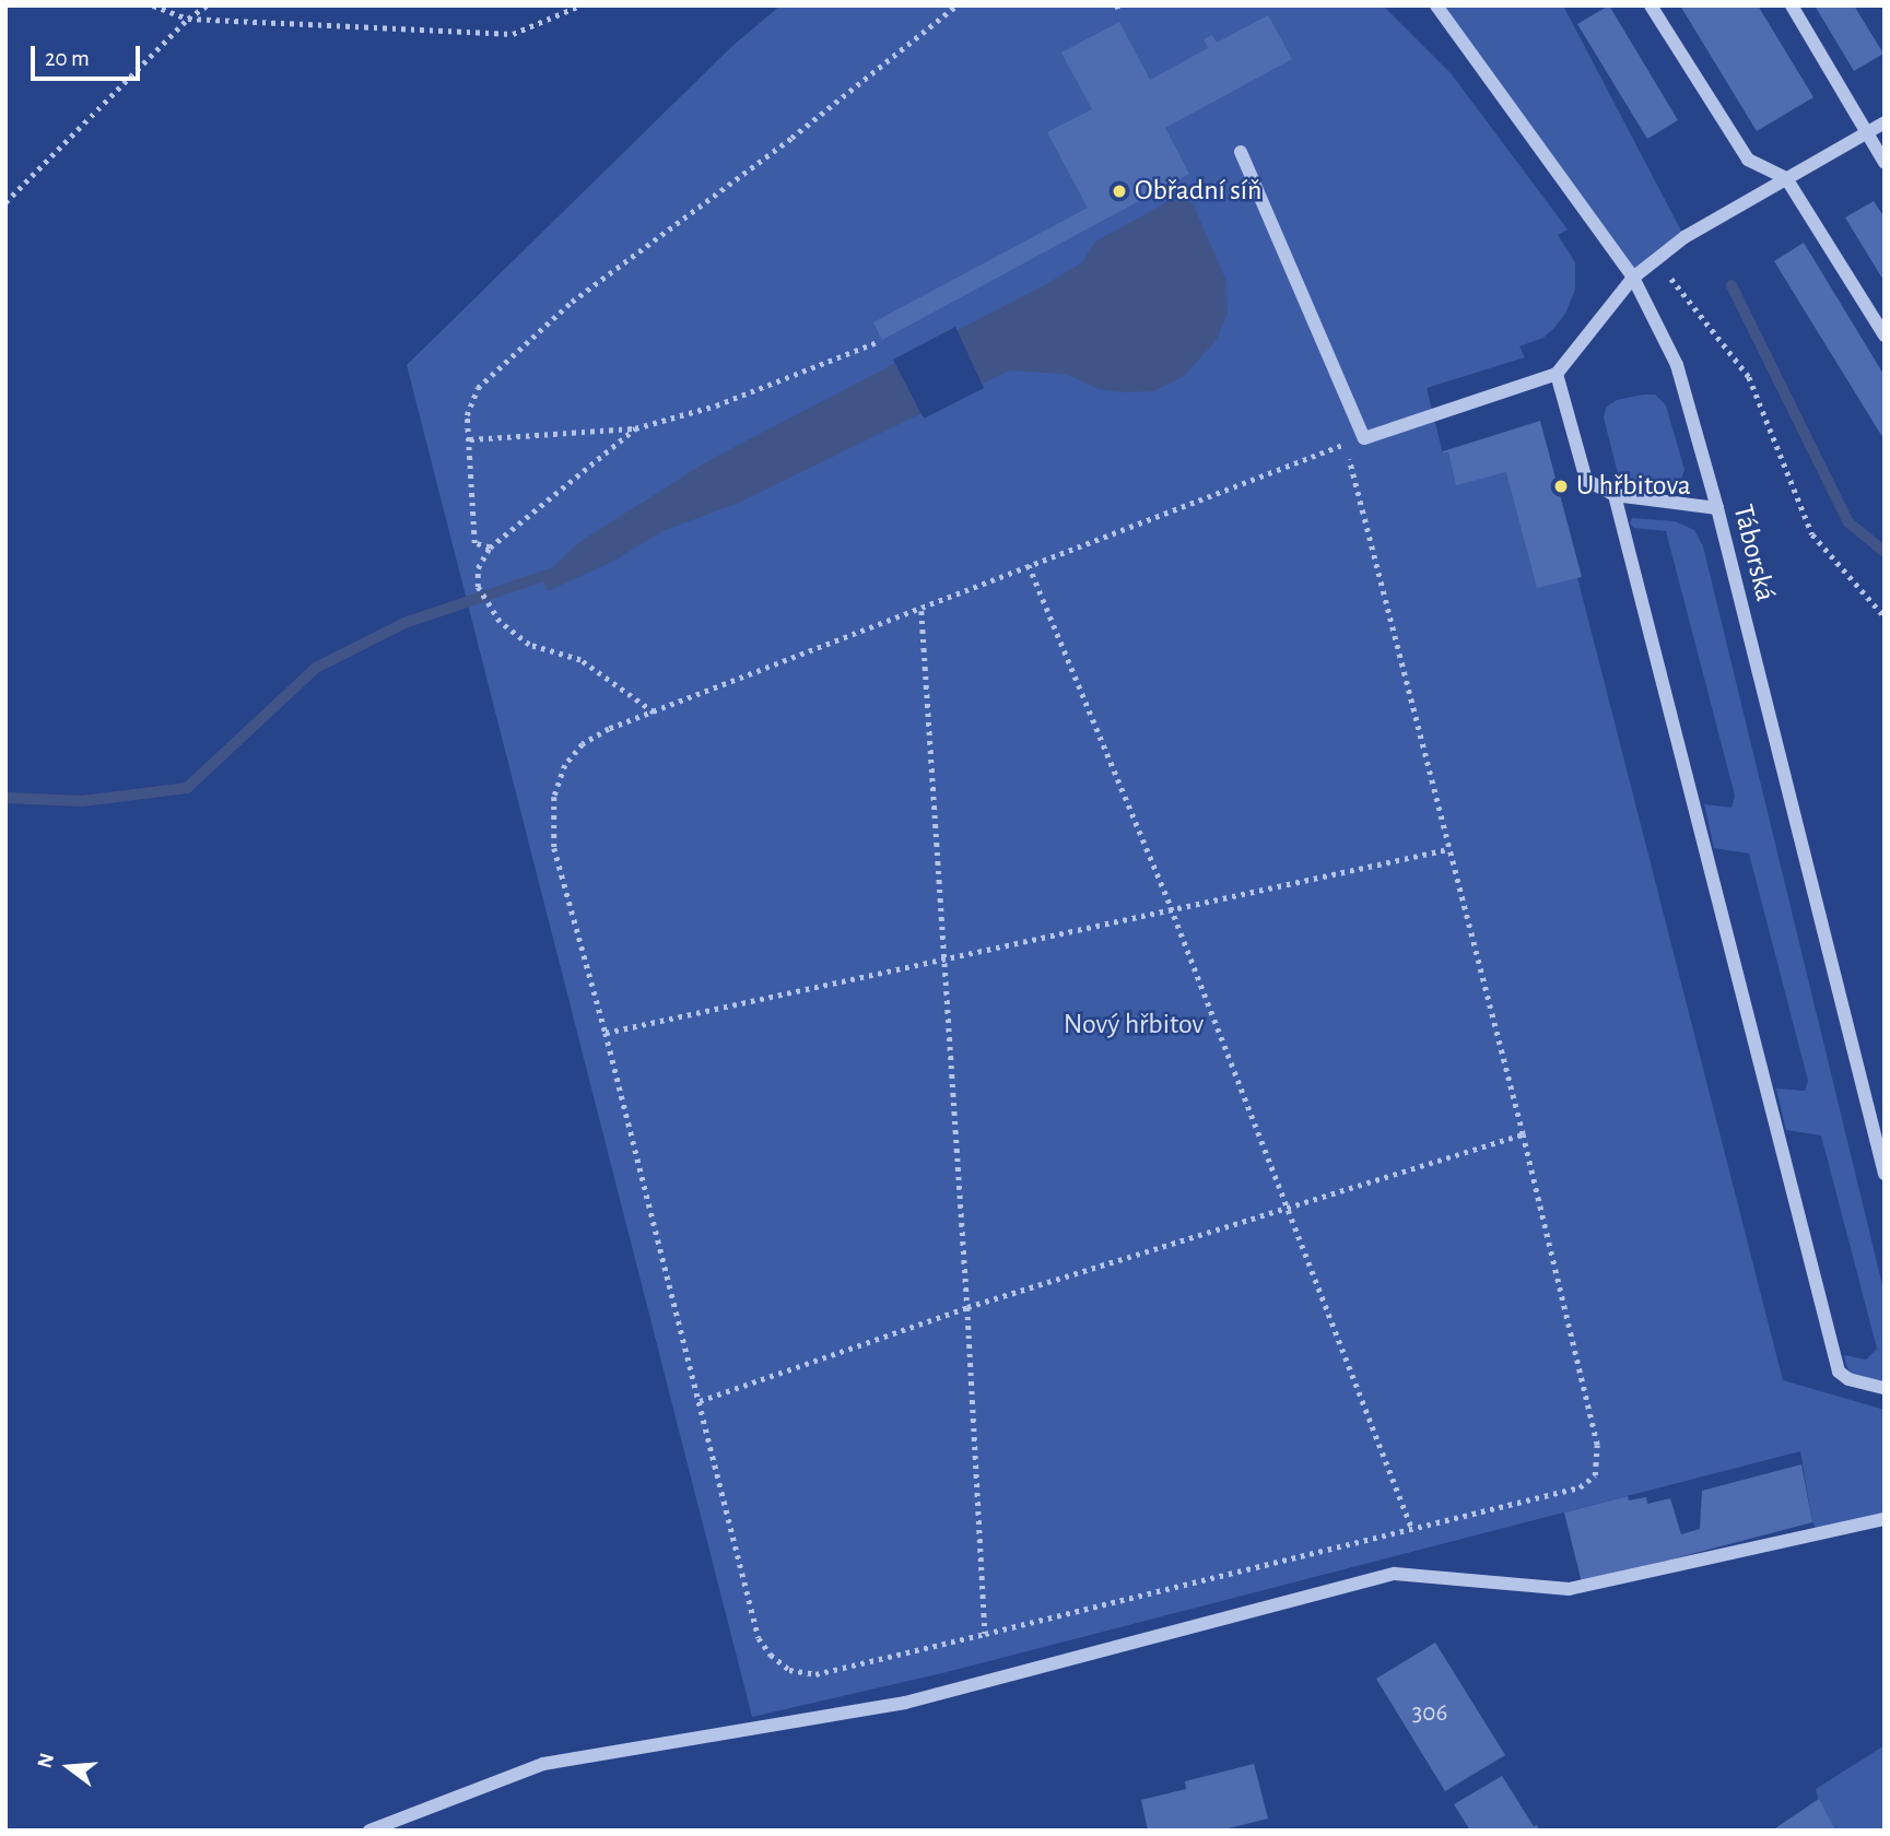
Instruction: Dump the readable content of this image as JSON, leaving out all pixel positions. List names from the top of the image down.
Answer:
{
  "streets": {
    "street": ["Táborská"]
  },
  "parks": ["Nový hřbitov"],
  "places": ["Obřadní síň", "U hřbitova"],
  "house_numbers": ["306"],
  "scale_bar": "20 m",
  "north": "left"
}
